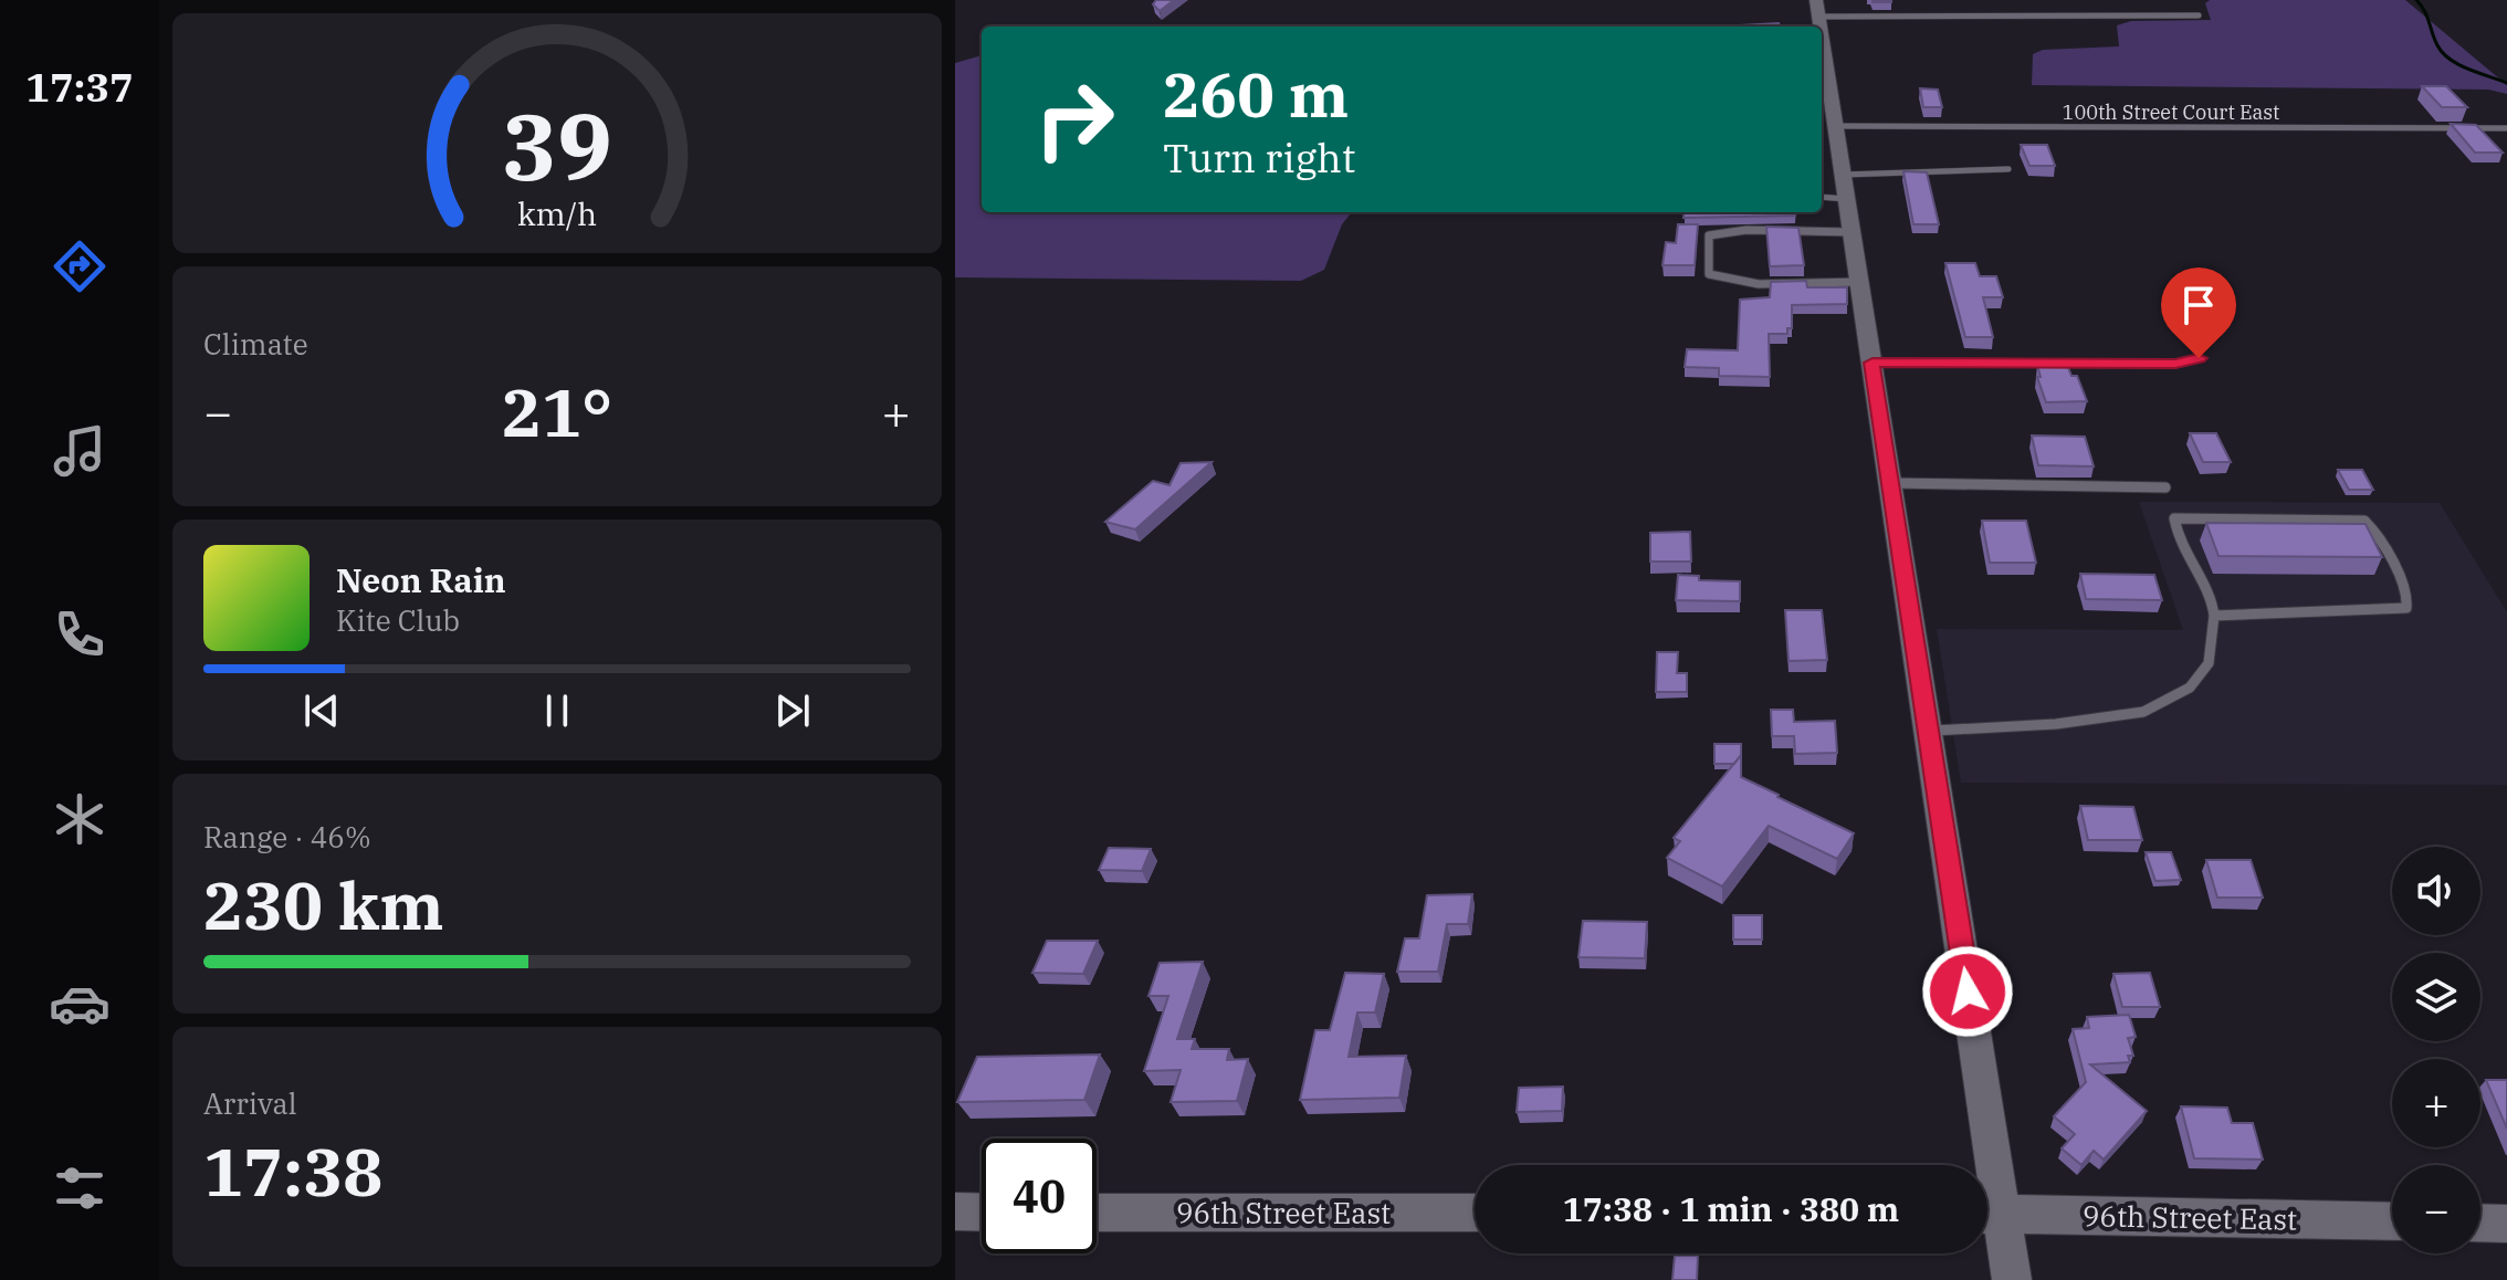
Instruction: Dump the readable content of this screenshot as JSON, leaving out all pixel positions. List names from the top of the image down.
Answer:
{
  "streets": {
    "street": ["96th Street East"],
    "lane": ["100th Street Court East"]
  },
  "page": {
    "tabs": "17:37",
    "turn": ["260 m", "Turn right"],
    "tile": [
      "Climate",
      ["Range · 46%", "230 km"],
      ["Arrival", "17:38"]
    ],
    "heat": ["−", "21°", "+"],
    "song": ["Neon Rain", "Kite Club"],
    "map_buttons": ["+", "−"],
    "limit": "40",
    "trip": "17:38 · 1 min · 380 m",
    "gauge": ["39", "km/h"]
  }
}
